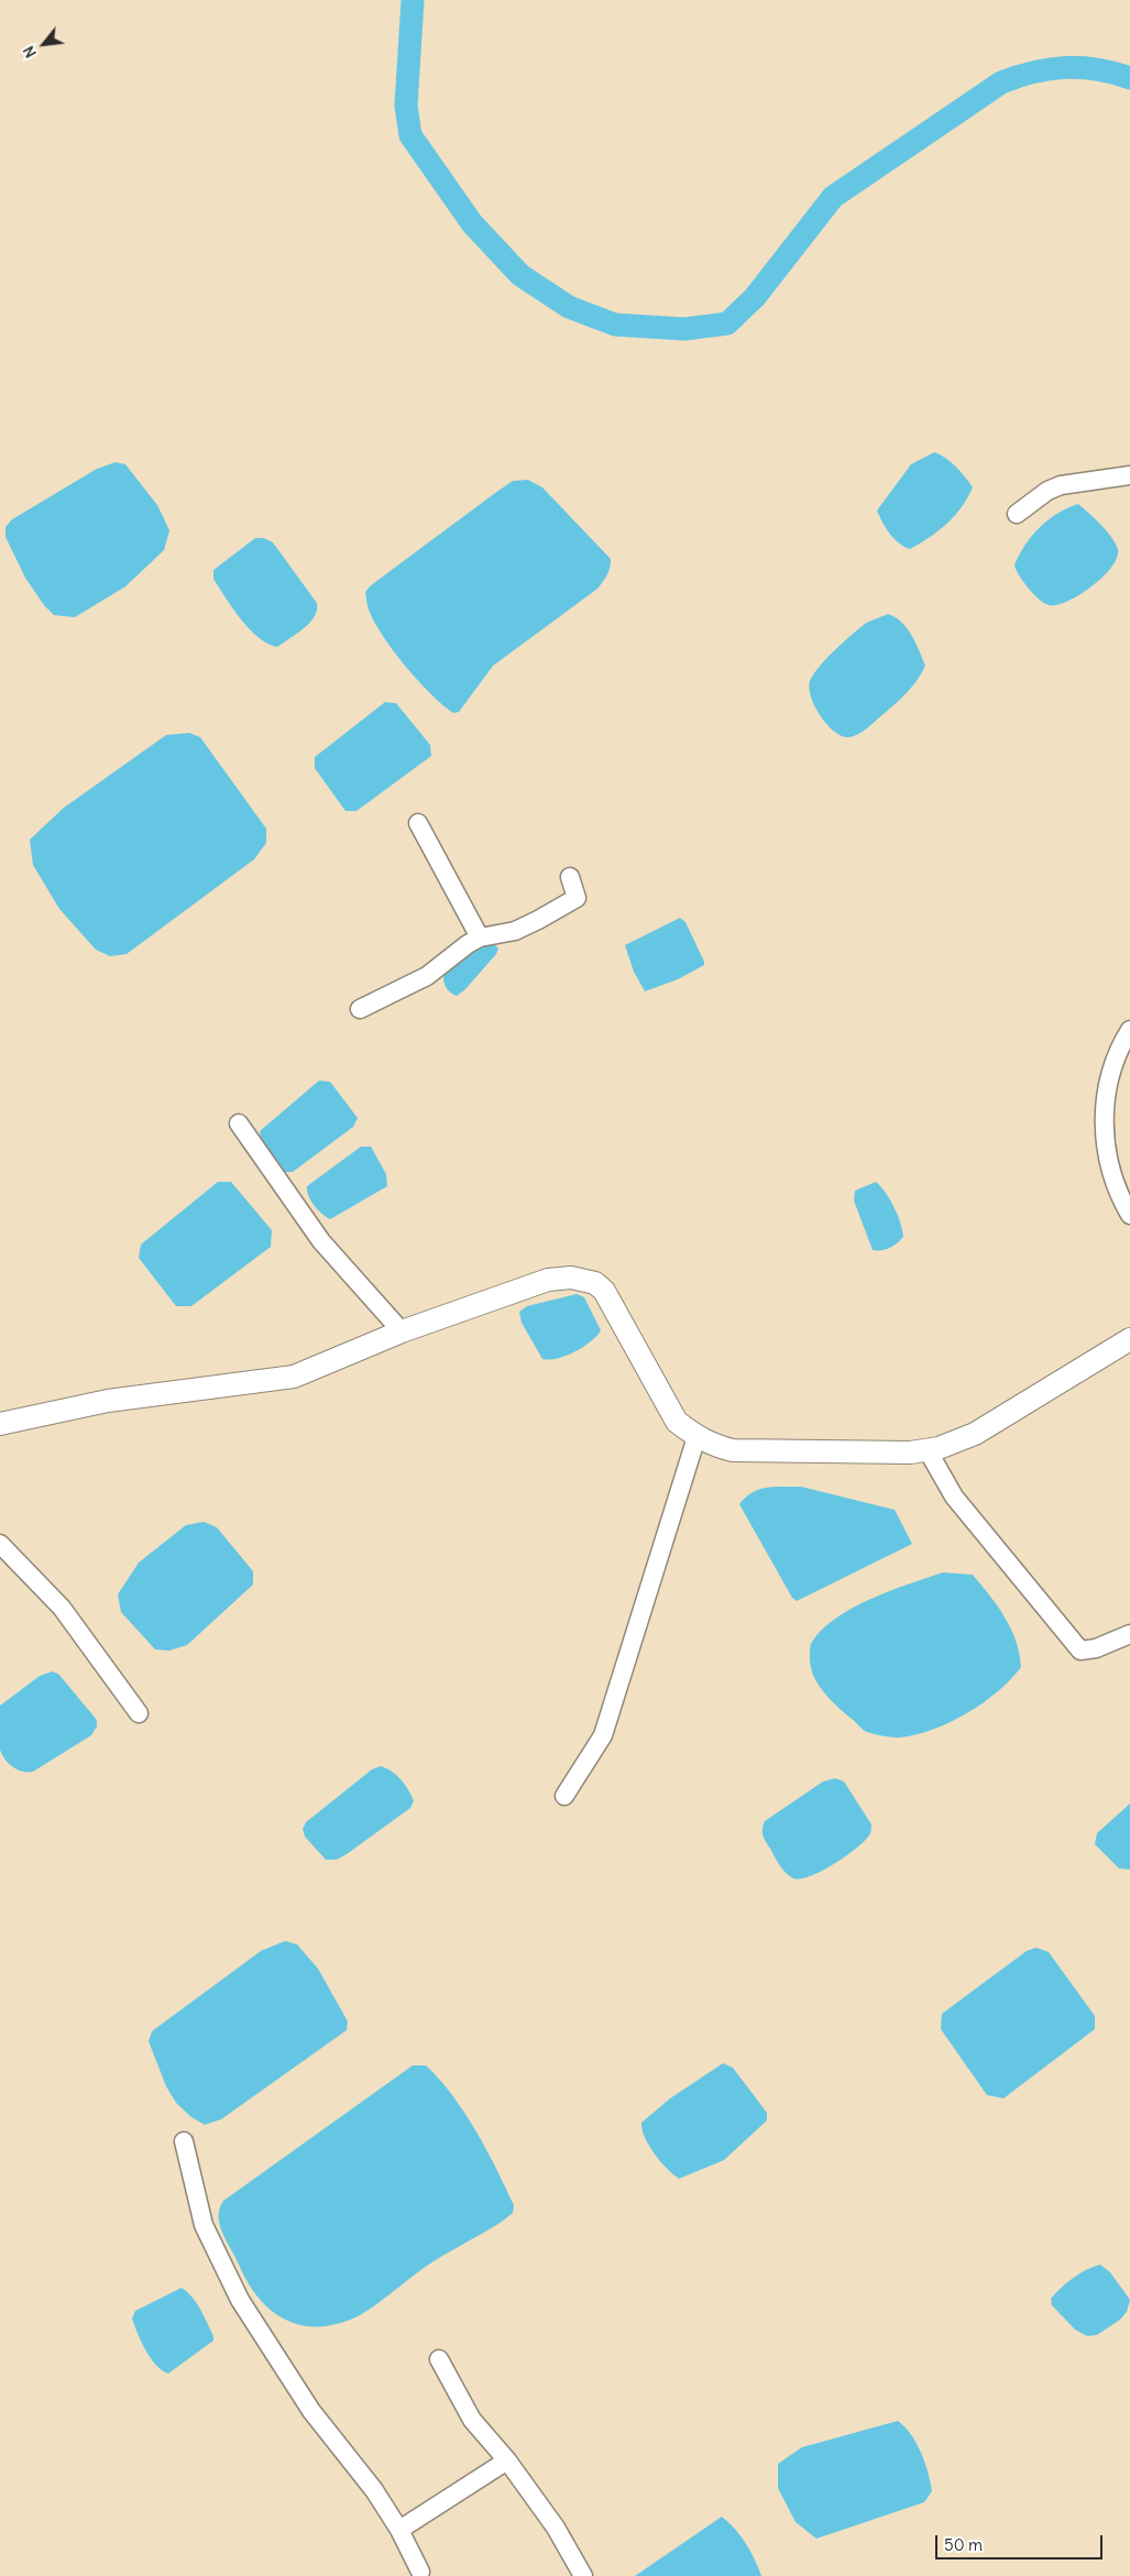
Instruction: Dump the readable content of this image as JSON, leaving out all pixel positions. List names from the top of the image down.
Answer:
{
  "scale_bar": "50 m",
  "north": "bottom left"
}
